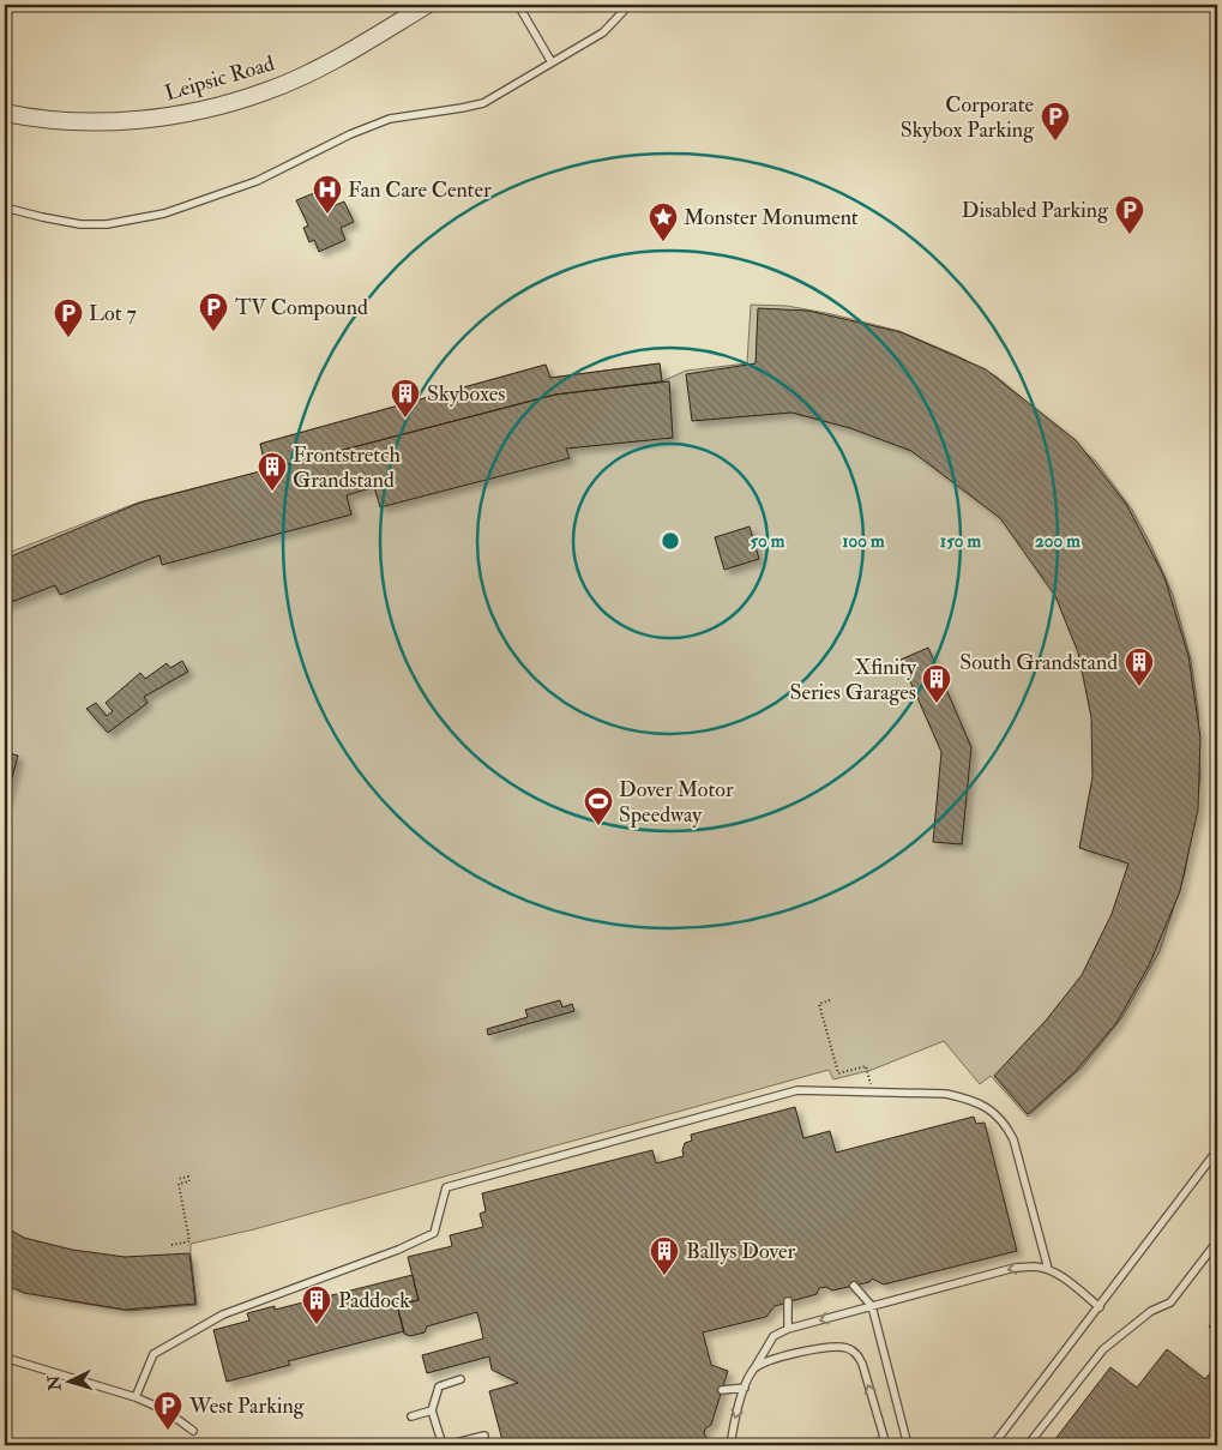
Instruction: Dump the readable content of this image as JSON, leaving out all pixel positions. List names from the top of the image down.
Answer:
{
  "streets": {
    "street": ["Leipsic Road"]
  },
  "places": {
    "parking": [
      "Corporate Skybox Parking",
      "Disabled Parking",
      "TV Compound",
      "Lot 7",
      "West Parking"
    ],
    "hospital": ["Fan Care Center"],
    "place": ["Monster Monument"],
    "building": [
      "Skyboxes",
      "Frontstretch Grandstand",
      "South Grandstand",
      "Xfinity Series Garages",
      "Ballys Dover",
      "Paddock"
    ],
    "sports": ["Dover Motor Speedway"]
  },
  "north": "left",
  "rings": [
    "50 m",
    "100 m",
    "150 m",
    "200 m"
  ]
}
